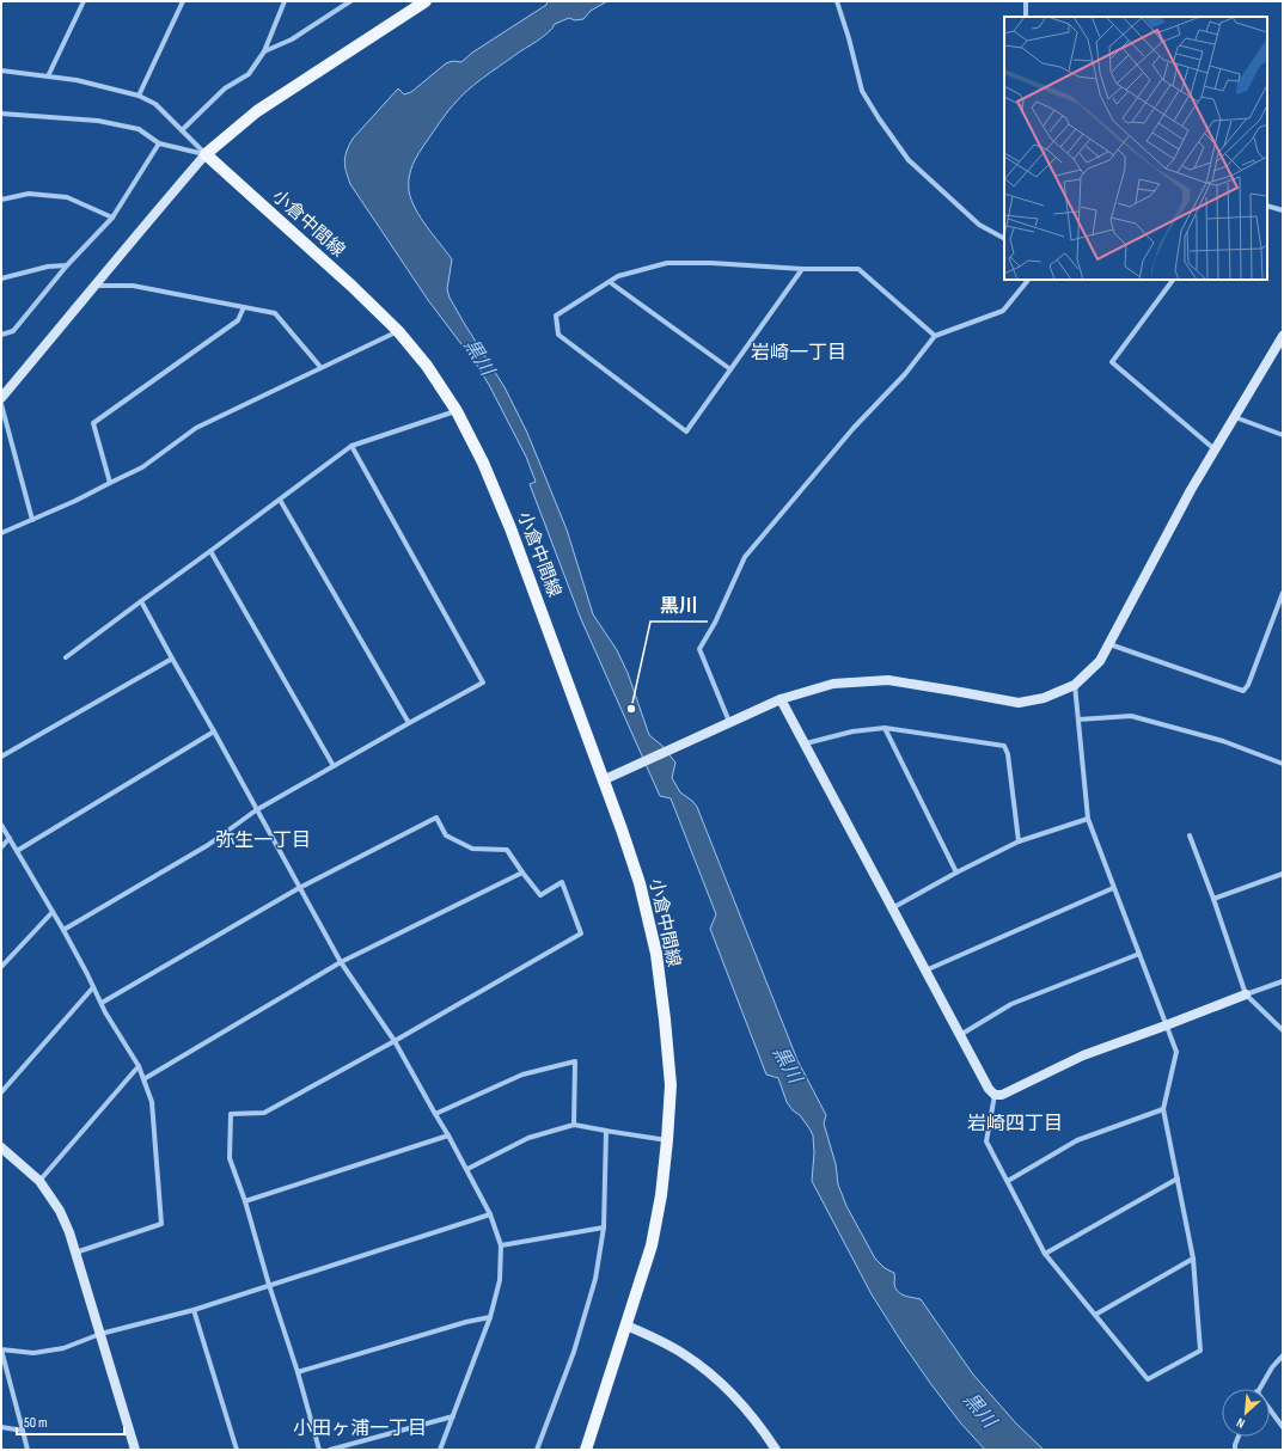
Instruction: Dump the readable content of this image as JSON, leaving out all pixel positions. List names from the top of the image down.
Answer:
{
  "streets": {
    "main road": ["小倉中間線"]
  },
  "districts": [
    "岩崎一丁目",
    "弥生一丁目",
    "岩崎四丁目",
    "小田ヶ浦一丁目"
  ],
  "water": ["黒川"],
  "places": ["黒川"],
  "scale_bar": "50 m",
  "north": "bottom left"
}
